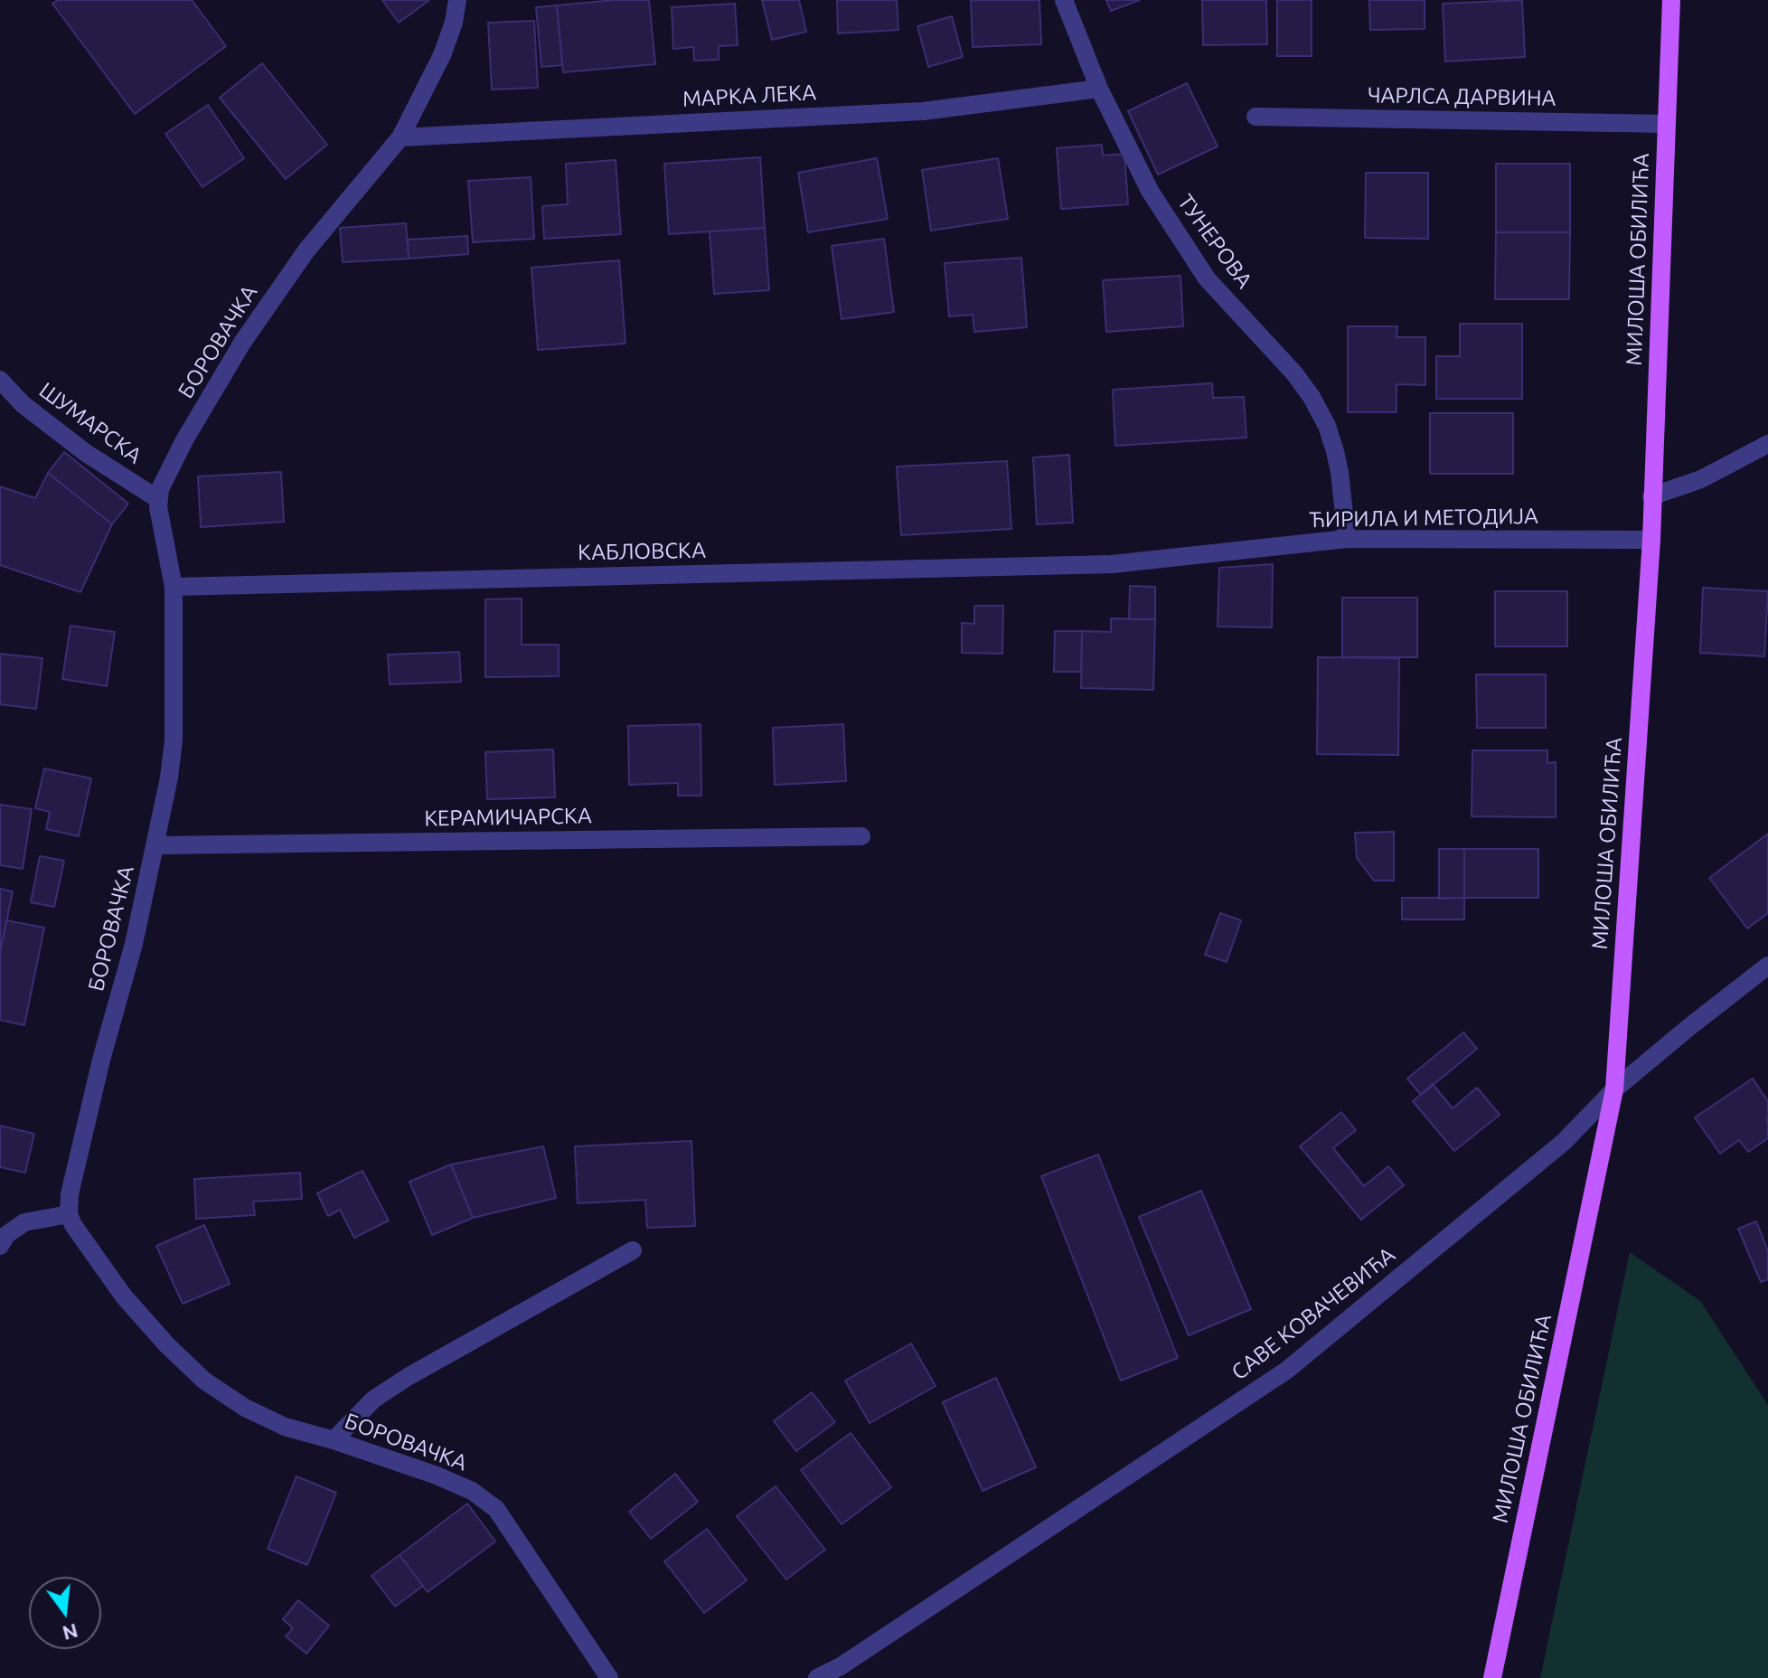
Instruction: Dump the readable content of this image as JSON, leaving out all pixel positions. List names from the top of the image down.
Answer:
{
  "streets": {
    "main road": ["МИЛОША ОБИЛИЋА"],
    "street": [
      "МАРКА ЛЕКА",
      "ЧАРЛСА ДАРВИНА",
      "ТУНЕРОВА",
      "БОРОВАЧКА",
      "ШУМАРСКА",
      "ЋИРИЛА И МЕТОДИЈА",
      "КАБЛОВСКА",
      "КЕРАМИЧАРСКА",
      "САВЕ КОВАЧЕВИЋА"
    ]
  },
  "crossings": [
    ["МАРКА ЛЕКА", "ТУНЕРОВА"],
    ["МАРКА ЛЕКА", "БОРОВАЧКА"],
    ["ЧАРЛСА ДАРВИНА", "МИЛОША ОБИЛИЋА"],
    ["ТУНЕРОВА", "ЋИРИЛА И МЕТОДИЈА"],
    ["МИЛОША ОБИЛИЋА", "ЋИРИЛА И МЕТОДИЈА"],
    ["МИЛОША ОБИЛИЋА", "САВЕ КОВАЧЕВИЋА"],
    ["БОРОВАЧКА", "ШУМАРСКА"],
    ["БОРОВАЧКА", "КАБЛОВСКА"],
    ["БОРОВАЧКА", "КЕРАМИЧАРСКА"],
    ["ЋИРИЛА И МЕТОДИЈА", "КАБЛОВСКА"]
  ],
  "north": "bottom"
}
